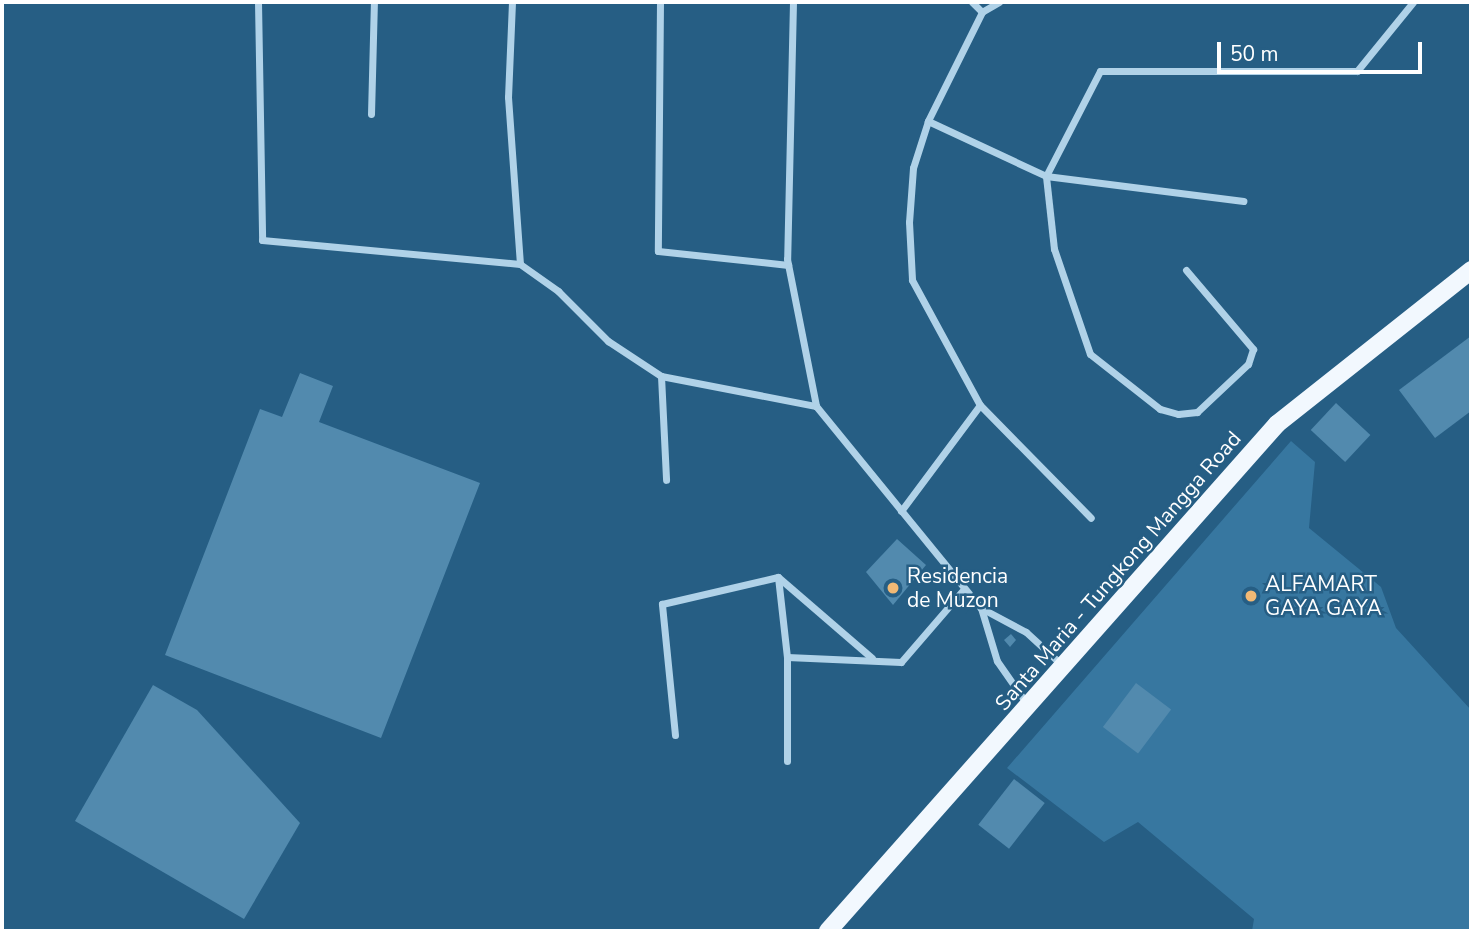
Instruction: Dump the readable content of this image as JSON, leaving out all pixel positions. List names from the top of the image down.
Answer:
{
  "streets": {
    "main road": ["Santa Maria - Tungkong Mangga Road"]
  },
  "places": ["Residencia de Muzon", "ALFAMART GAYA GAYA"],
  "scale_bar": "50 m"
}
